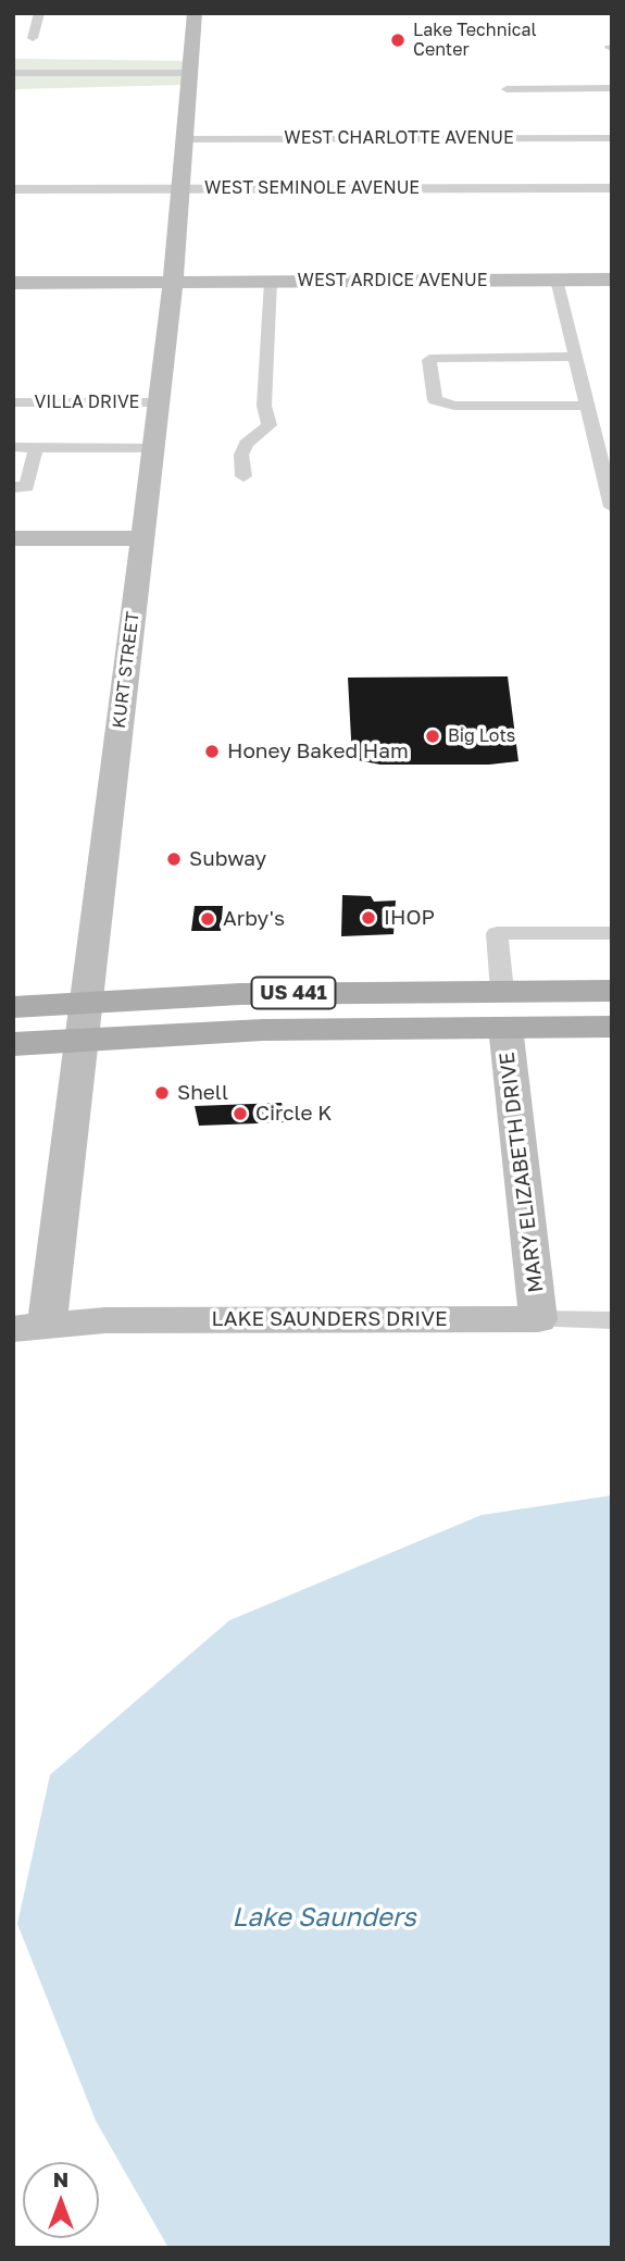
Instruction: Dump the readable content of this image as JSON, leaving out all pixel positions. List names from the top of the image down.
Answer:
{
  "streets": {
    "main road": ["US 441"],
    "street": [
      "WEST CHARLOTTE AVENUE",
      "WEST SEMINOLE AVENUE",
      "WEST ARDICE AVENUE",
      "VILLA DRIVE",
      "KURT STREET",
      "MARY ELIZABETH DRIVE",
      "LAKE SAUNDERS DRIVE"
    ]
  },
  "crossings": [
    ["WEST CHARLOTTE AVENUE", "KURT STREET"],
    ["WEST SEMINOLE AVENUE", "KURT STREET"],
    ["WEST ARDICE AVENUE", "KURT STREET"],
    ["VILLA DRIVE", "KURT STREET"],
    ["KURT STREET", "US 441"],
    ["KURT STREET", "LAKE SAUNDERS DRIVE"],
    ["US 441", "MARY ELIZABETH DRIVE"],
    ["MARY ELIZABETH DRIVE", "LAKE SAUNDERS DRIVE"]
  ],
  "water": ["Lake Saunders"],
  "places": [
    "Lake Technical Center",
    "Big Lots",
    "Honey Baked Ham",
    "Subway",
    "IHOP",
    "Arby's",
    "Shell",
    "Circle K"
  ],
  "north": "top"
}
